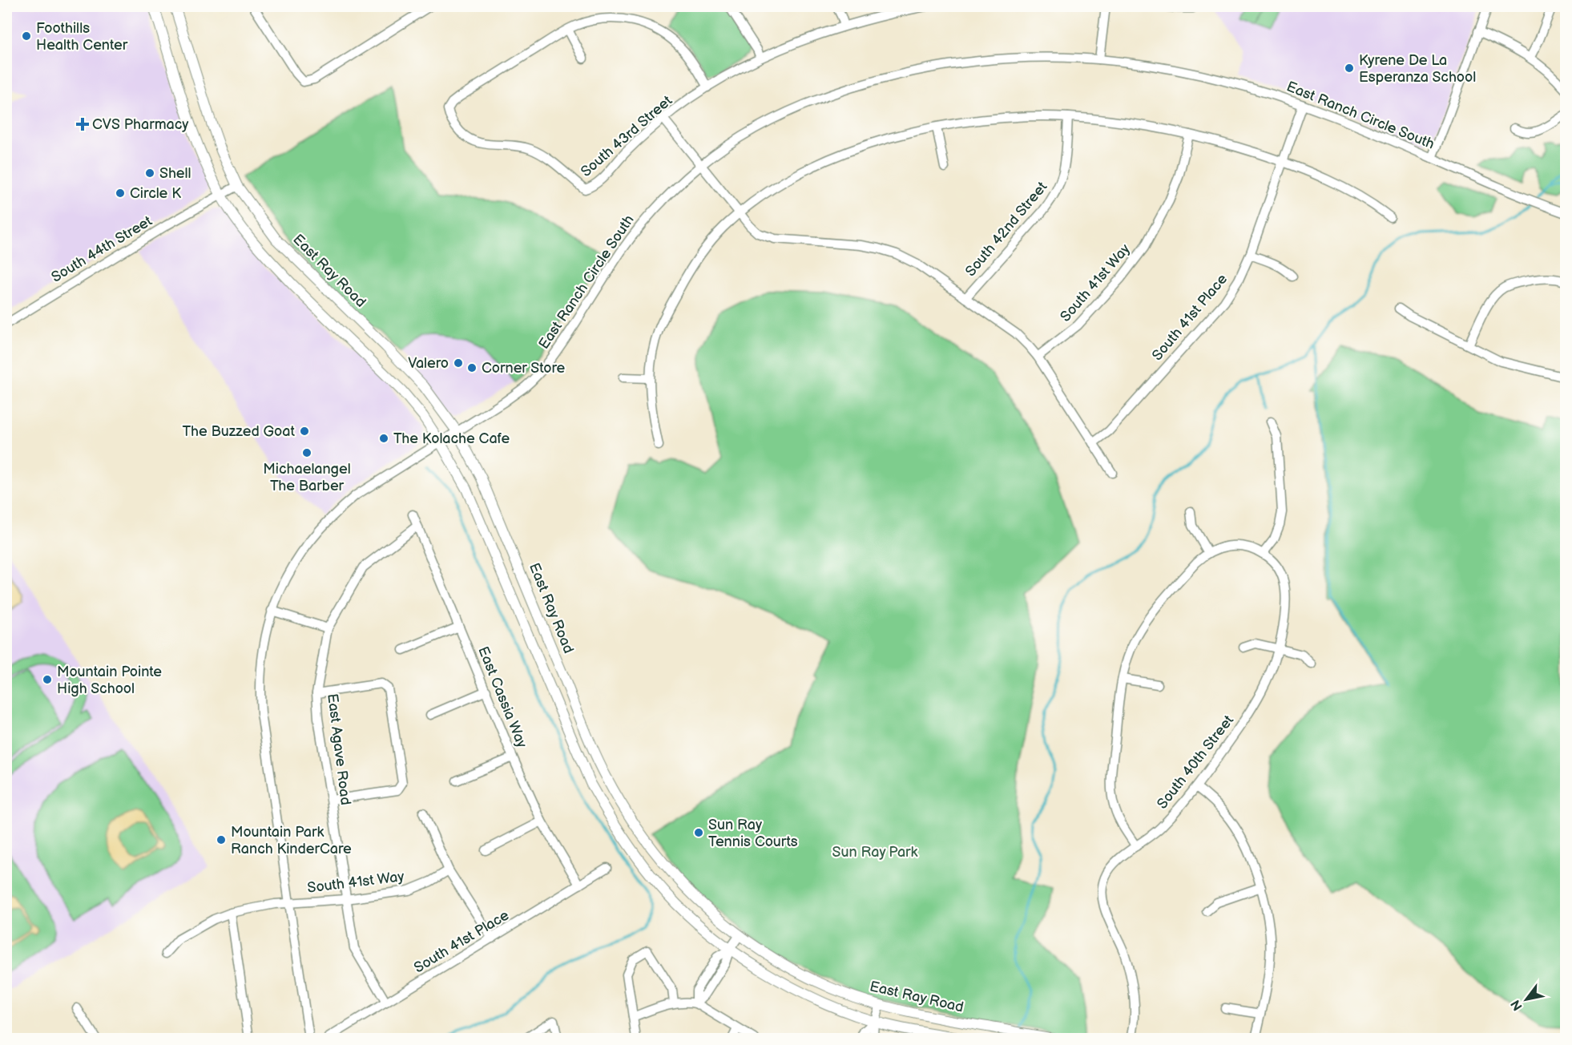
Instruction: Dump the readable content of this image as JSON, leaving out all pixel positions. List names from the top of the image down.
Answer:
{
  "streets": {
    "main road": ["East Ray Road"],
    "street": [
      "East Ranch Circle South",
      "South 43rd Street",
      "South 42nd Street",
      "South 44th Street",
      "South 41st Way",
      "South 41st Place",
      "East Cassia Way",
      "East Agave Road",
      "South 40th Street"
    ]
  },
  "crossings": [
    ["East Ranch Circle South", "East Ray Road"],
    ["East Ranch Circle South", "South 41st Way"],
    ["East Ranch Circle South", "South 41st Place"],
    ["South 44th Street", "East Ray Road"],
    ["South 41st Way", "East Agave Road"],
    ["South 41st Place", "East Cassia Way"],
    ["South 41st Place", "East Agave Road"],
    ["East Cassia Way", "East Agave Road"]
  ],
  "parks": ["Sun Ray Park"],
  "places": {
    "other": [
      "Foothills Health Center",
      "Kyrene De La Esperanza School",
      "Shell",
      "Circle K",
      "Valero",
      "Corner Store",
      "The Buzzed Goat",
      "The Kolache Cafe",
      "Michaelangel The Barber",
      "Mountain Pointe High School",
      "Sun Ray Tennis Courts",
      "Mountain Park Ranch KinderCare"
    ],
    "health": ["CVS Pharmacy"]
  },
  "north": "bottom left"
}
